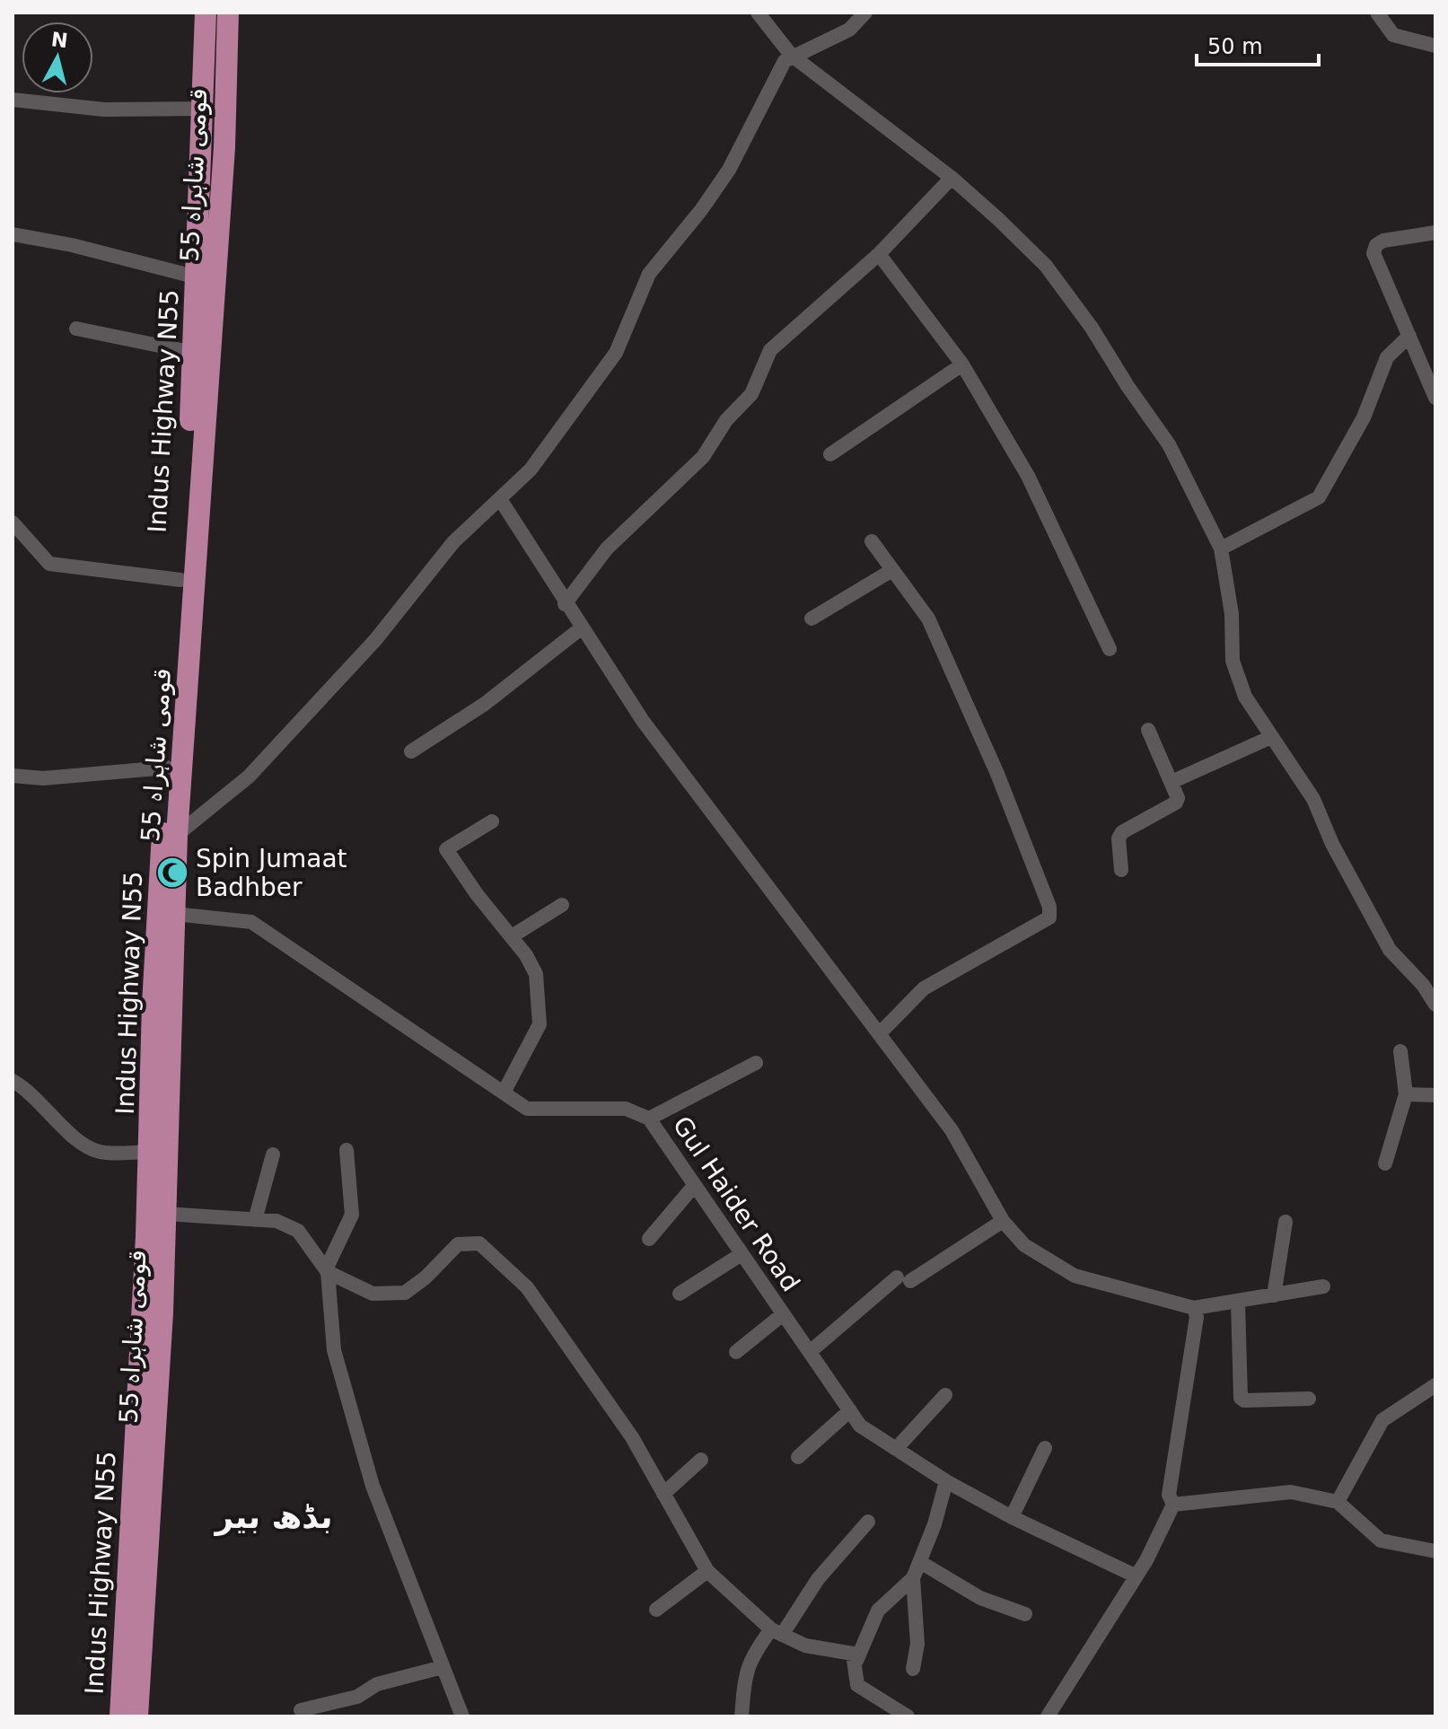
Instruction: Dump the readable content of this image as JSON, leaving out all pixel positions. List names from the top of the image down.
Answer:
{
  "streets": {
    "highway": ["قومی شاہراہ 55", "Indus Highway N55"],
    "street": ["Gul Haider Road"]
  },
  "crossings": [
    ["قومی شاہراہ 55", "Gul Haider Road"]
  ],
  "districts": ["بڈھ بیر"],
  "places": {
    "mosque": ["Spin Jumaat Badhber"]
  },
  "scale_bar": "50 m",
  "north": "top"
}
